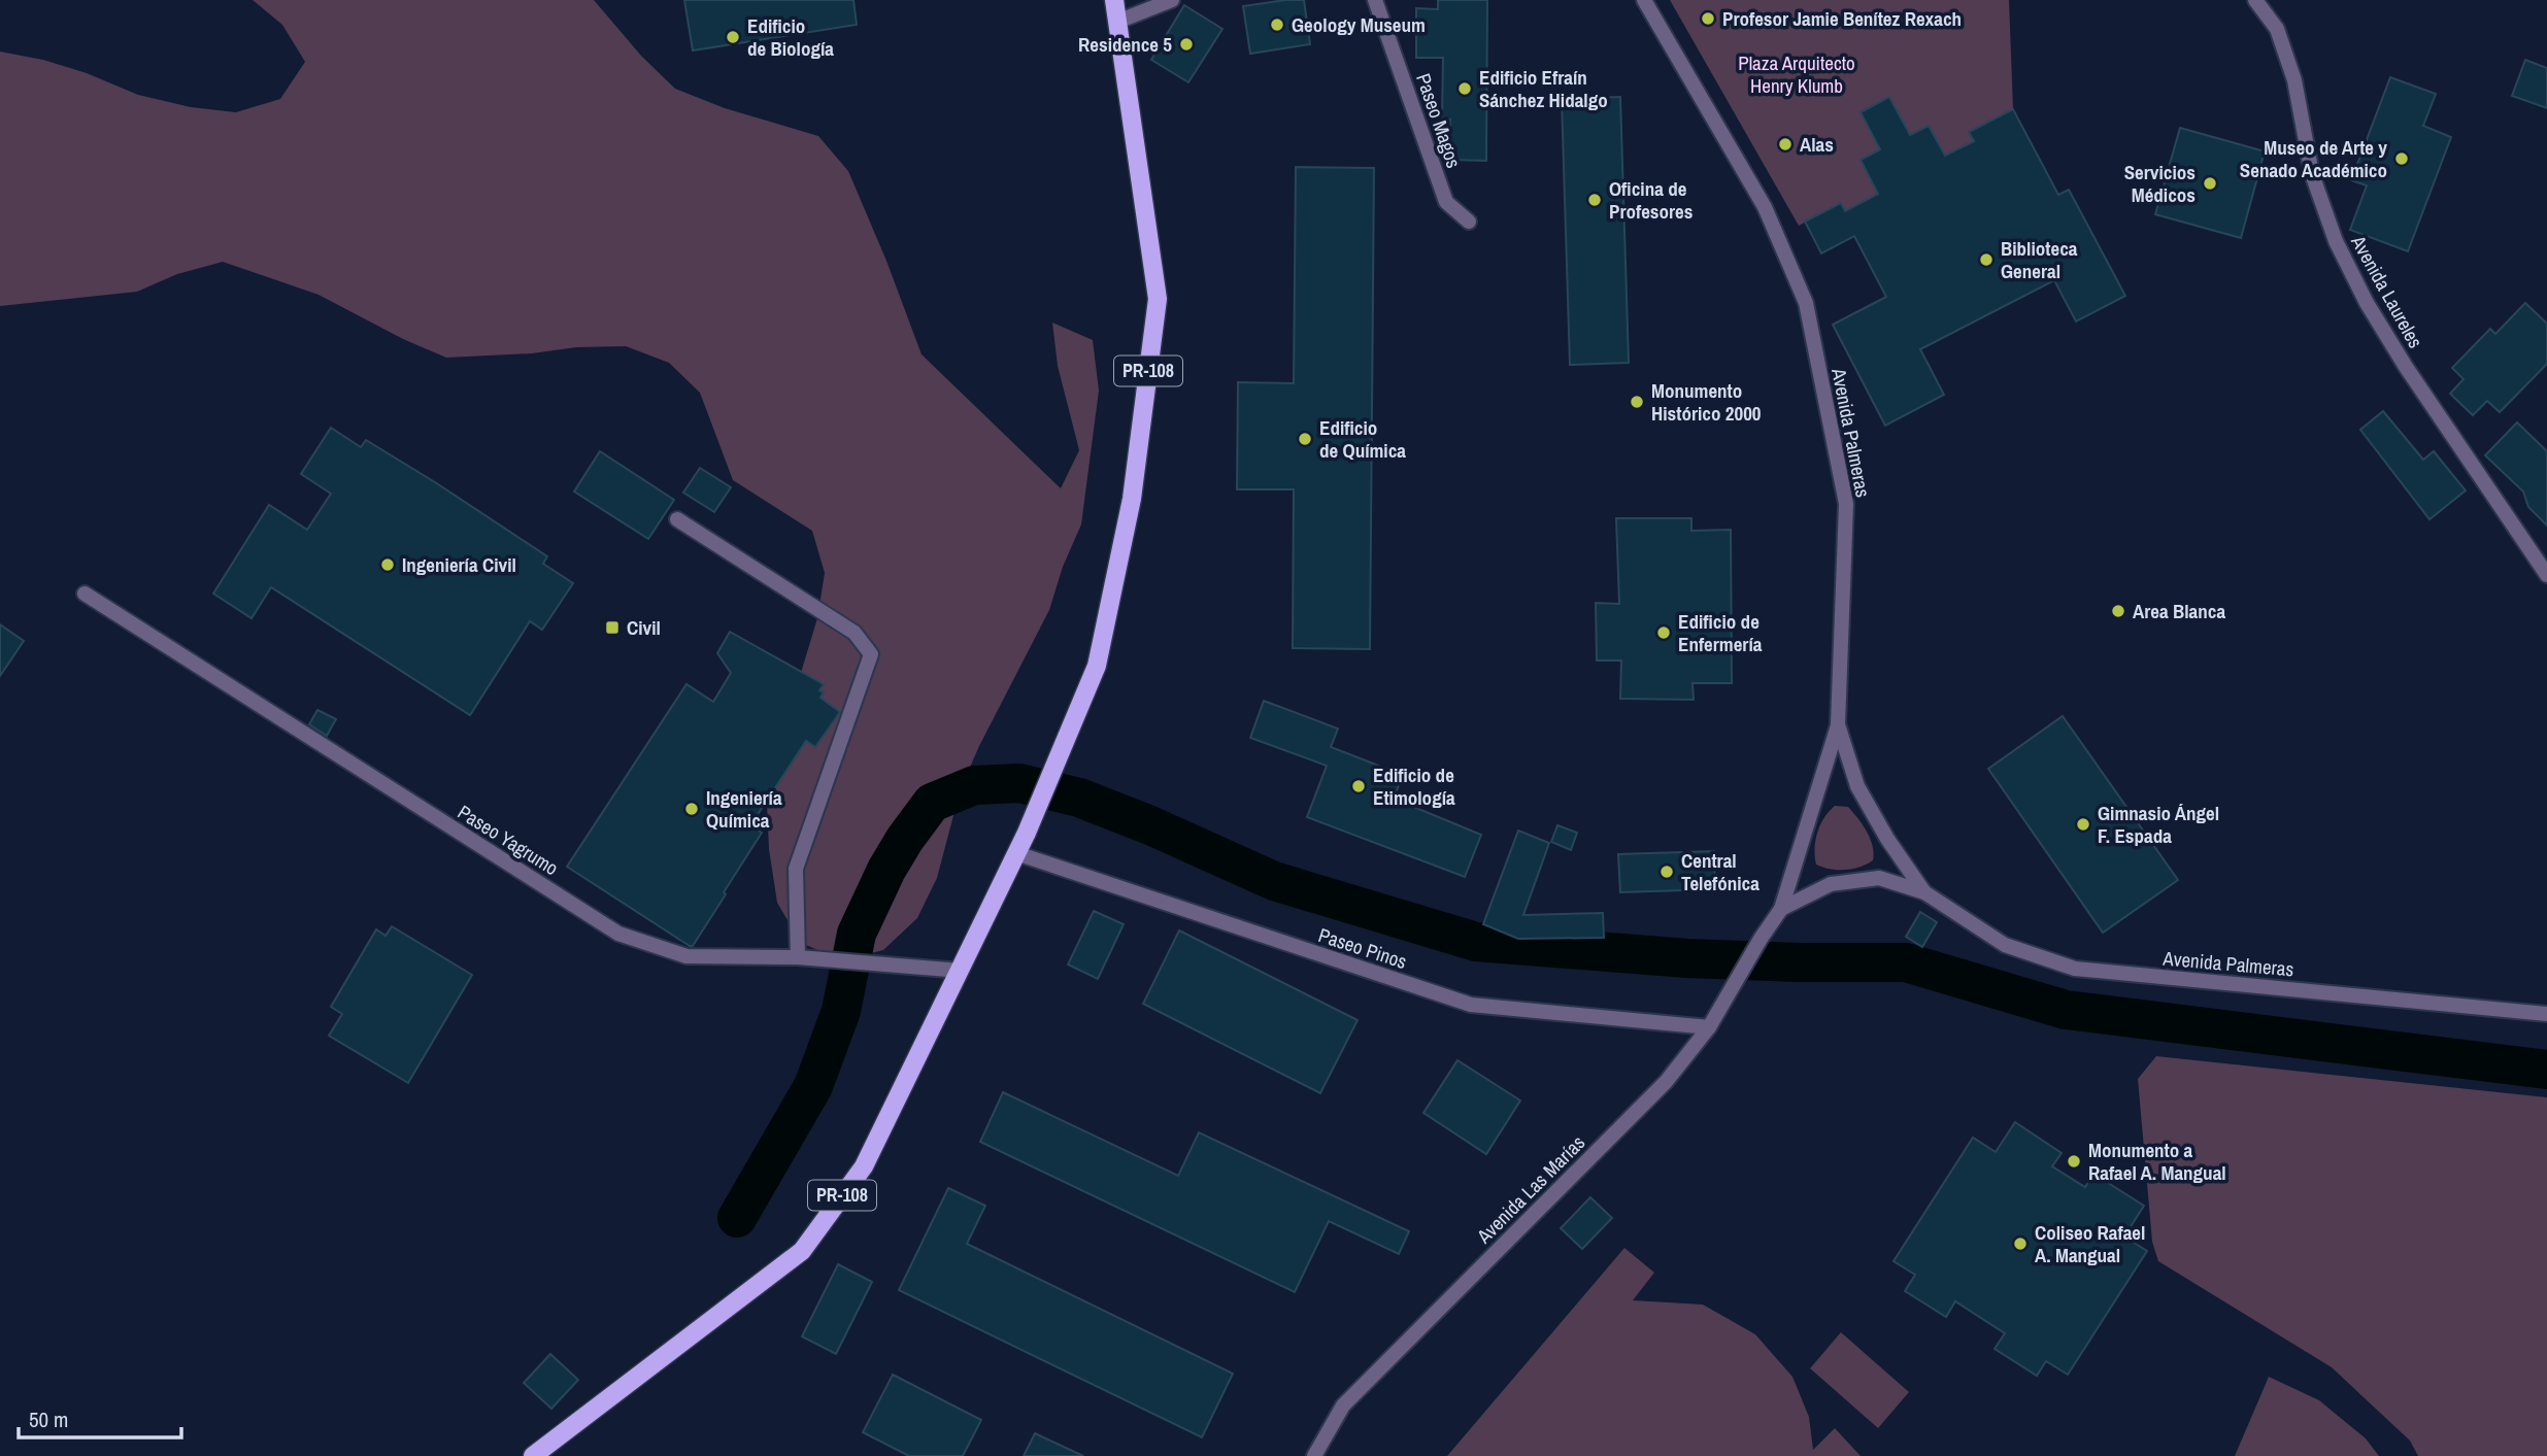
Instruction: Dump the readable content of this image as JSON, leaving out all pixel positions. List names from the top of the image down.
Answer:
{
  "streets": {
    "main road": ["PR-108"],
    "street": [
      "Paseo Magos",
      "Avenida Laureles",
      "Avenida Palmeras",
      "Paseo Yagrumo",
      "Paseo Pinos",
      "Avenida Las Marías"
    ]
  },
  "crossings": [
    ["PR-108", "Paseo Yagrumo"],
    ["PR-108", "Paseo Pinos"],
    ["Avenida Palmeras", "Avenida Las Marías"],
    ["Paseo Pinos", "Avenida Las Marías"]
  ],
  "parks": ["Plaza Arquitecto Henry Klumb"],
  "places": {
    "other": [
      "Profesor Jamie Benítez Rexach",
      "Geology Museum",
      "Edificio de Biología",
      "Residence 5",
      "Edificio Efraín Sánchez Hidalgo",
      "Alas",
      "Museo de Arte y Senado Académico",
      "Servicios Médicos",
      "Oficina de Profesores",
      "Biblioteca General",
      "Monumento Histórico 2000",
      "Edificio de Química",
      "Ingeniería Civil",
      "Area Blanca",
      "Edificio de Enfermería",
      "Edificio de Etimología",
      "Ingeniería Química",
      "Gimnasio Ángel F. Espada",
      "Central Telefónica",
      "Monumento a Rafael A. Mangual",
      "Coliseo Rafael A. Mangual"
    ],
    "transit": ["Civil"]
  },
  "scale_bar": "50 m"
}
